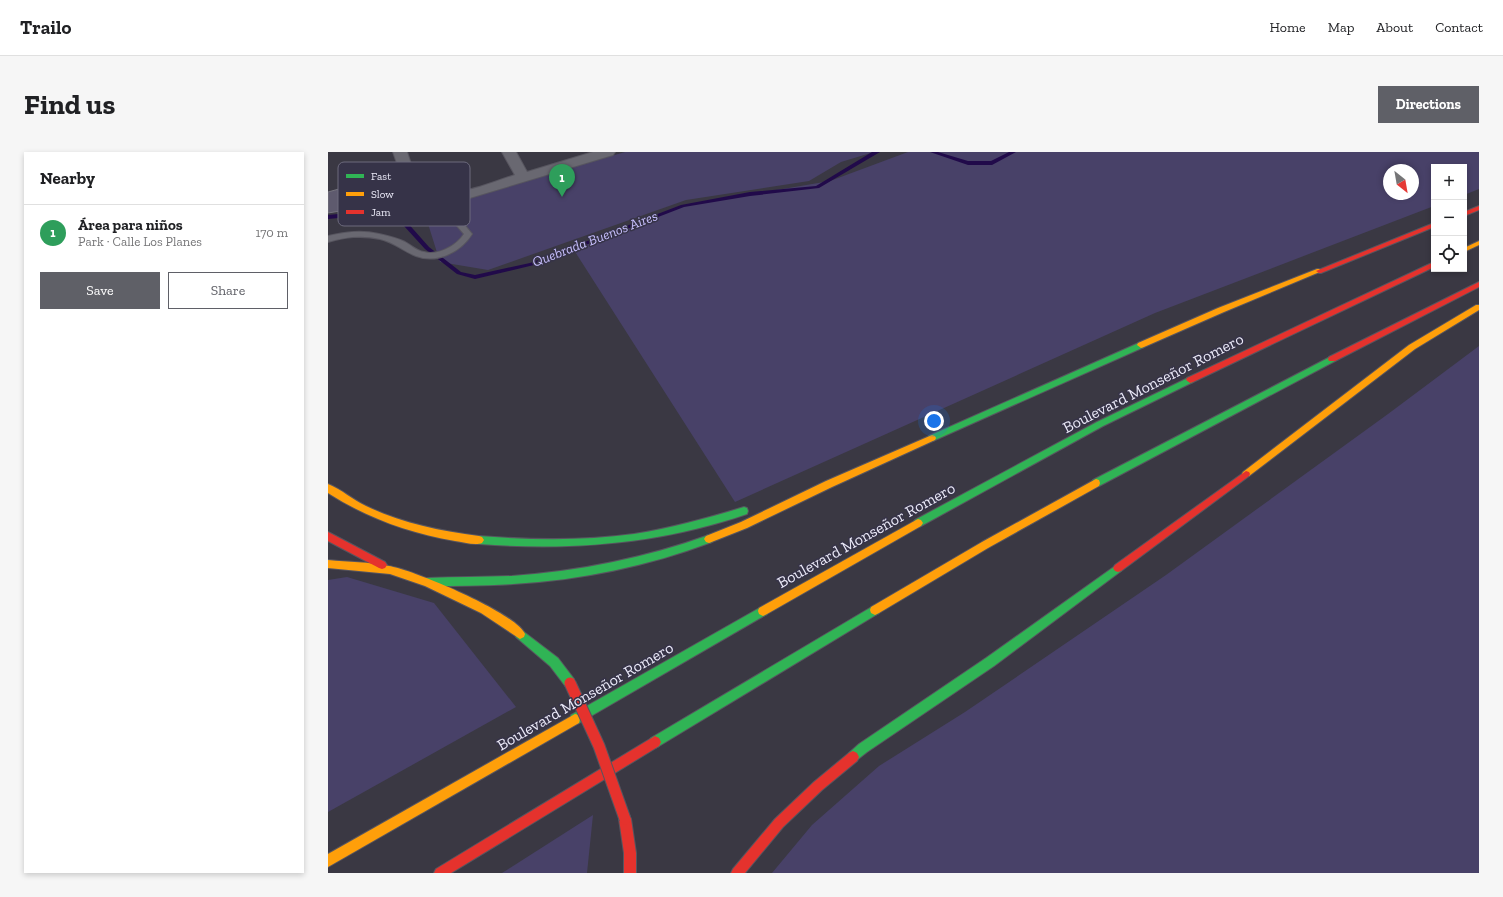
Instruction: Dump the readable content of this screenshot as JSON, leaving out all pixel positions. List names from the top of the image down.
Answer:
{
  "streets": {
    "main road": ["Boulevard Monseñor Romero"]
  },
  "water": ["Quebrada Buenos Aires"],
  "legend": ["Fast", "Slow", "Jam"],
  "north": "bottom right",
  "page": {
    "header": "Trailo",
    "nav": [
      "Home",
      "Map",
      "About",
      "Contact"
    ],
    "buttons": [
      "Directions",
      ["Save", "Share"]
    ],
    "title": "Find us",
    "heading": "Nearby",
    "map_buttons": ["+", "−"],
    "pins": "1",
    "list": [
      {
        "mark": "1",
        "name": "Área para niños",
        "note": "Park · Calle Los Planes",
        "value": "170 m"
      }
    ]
  }
}
